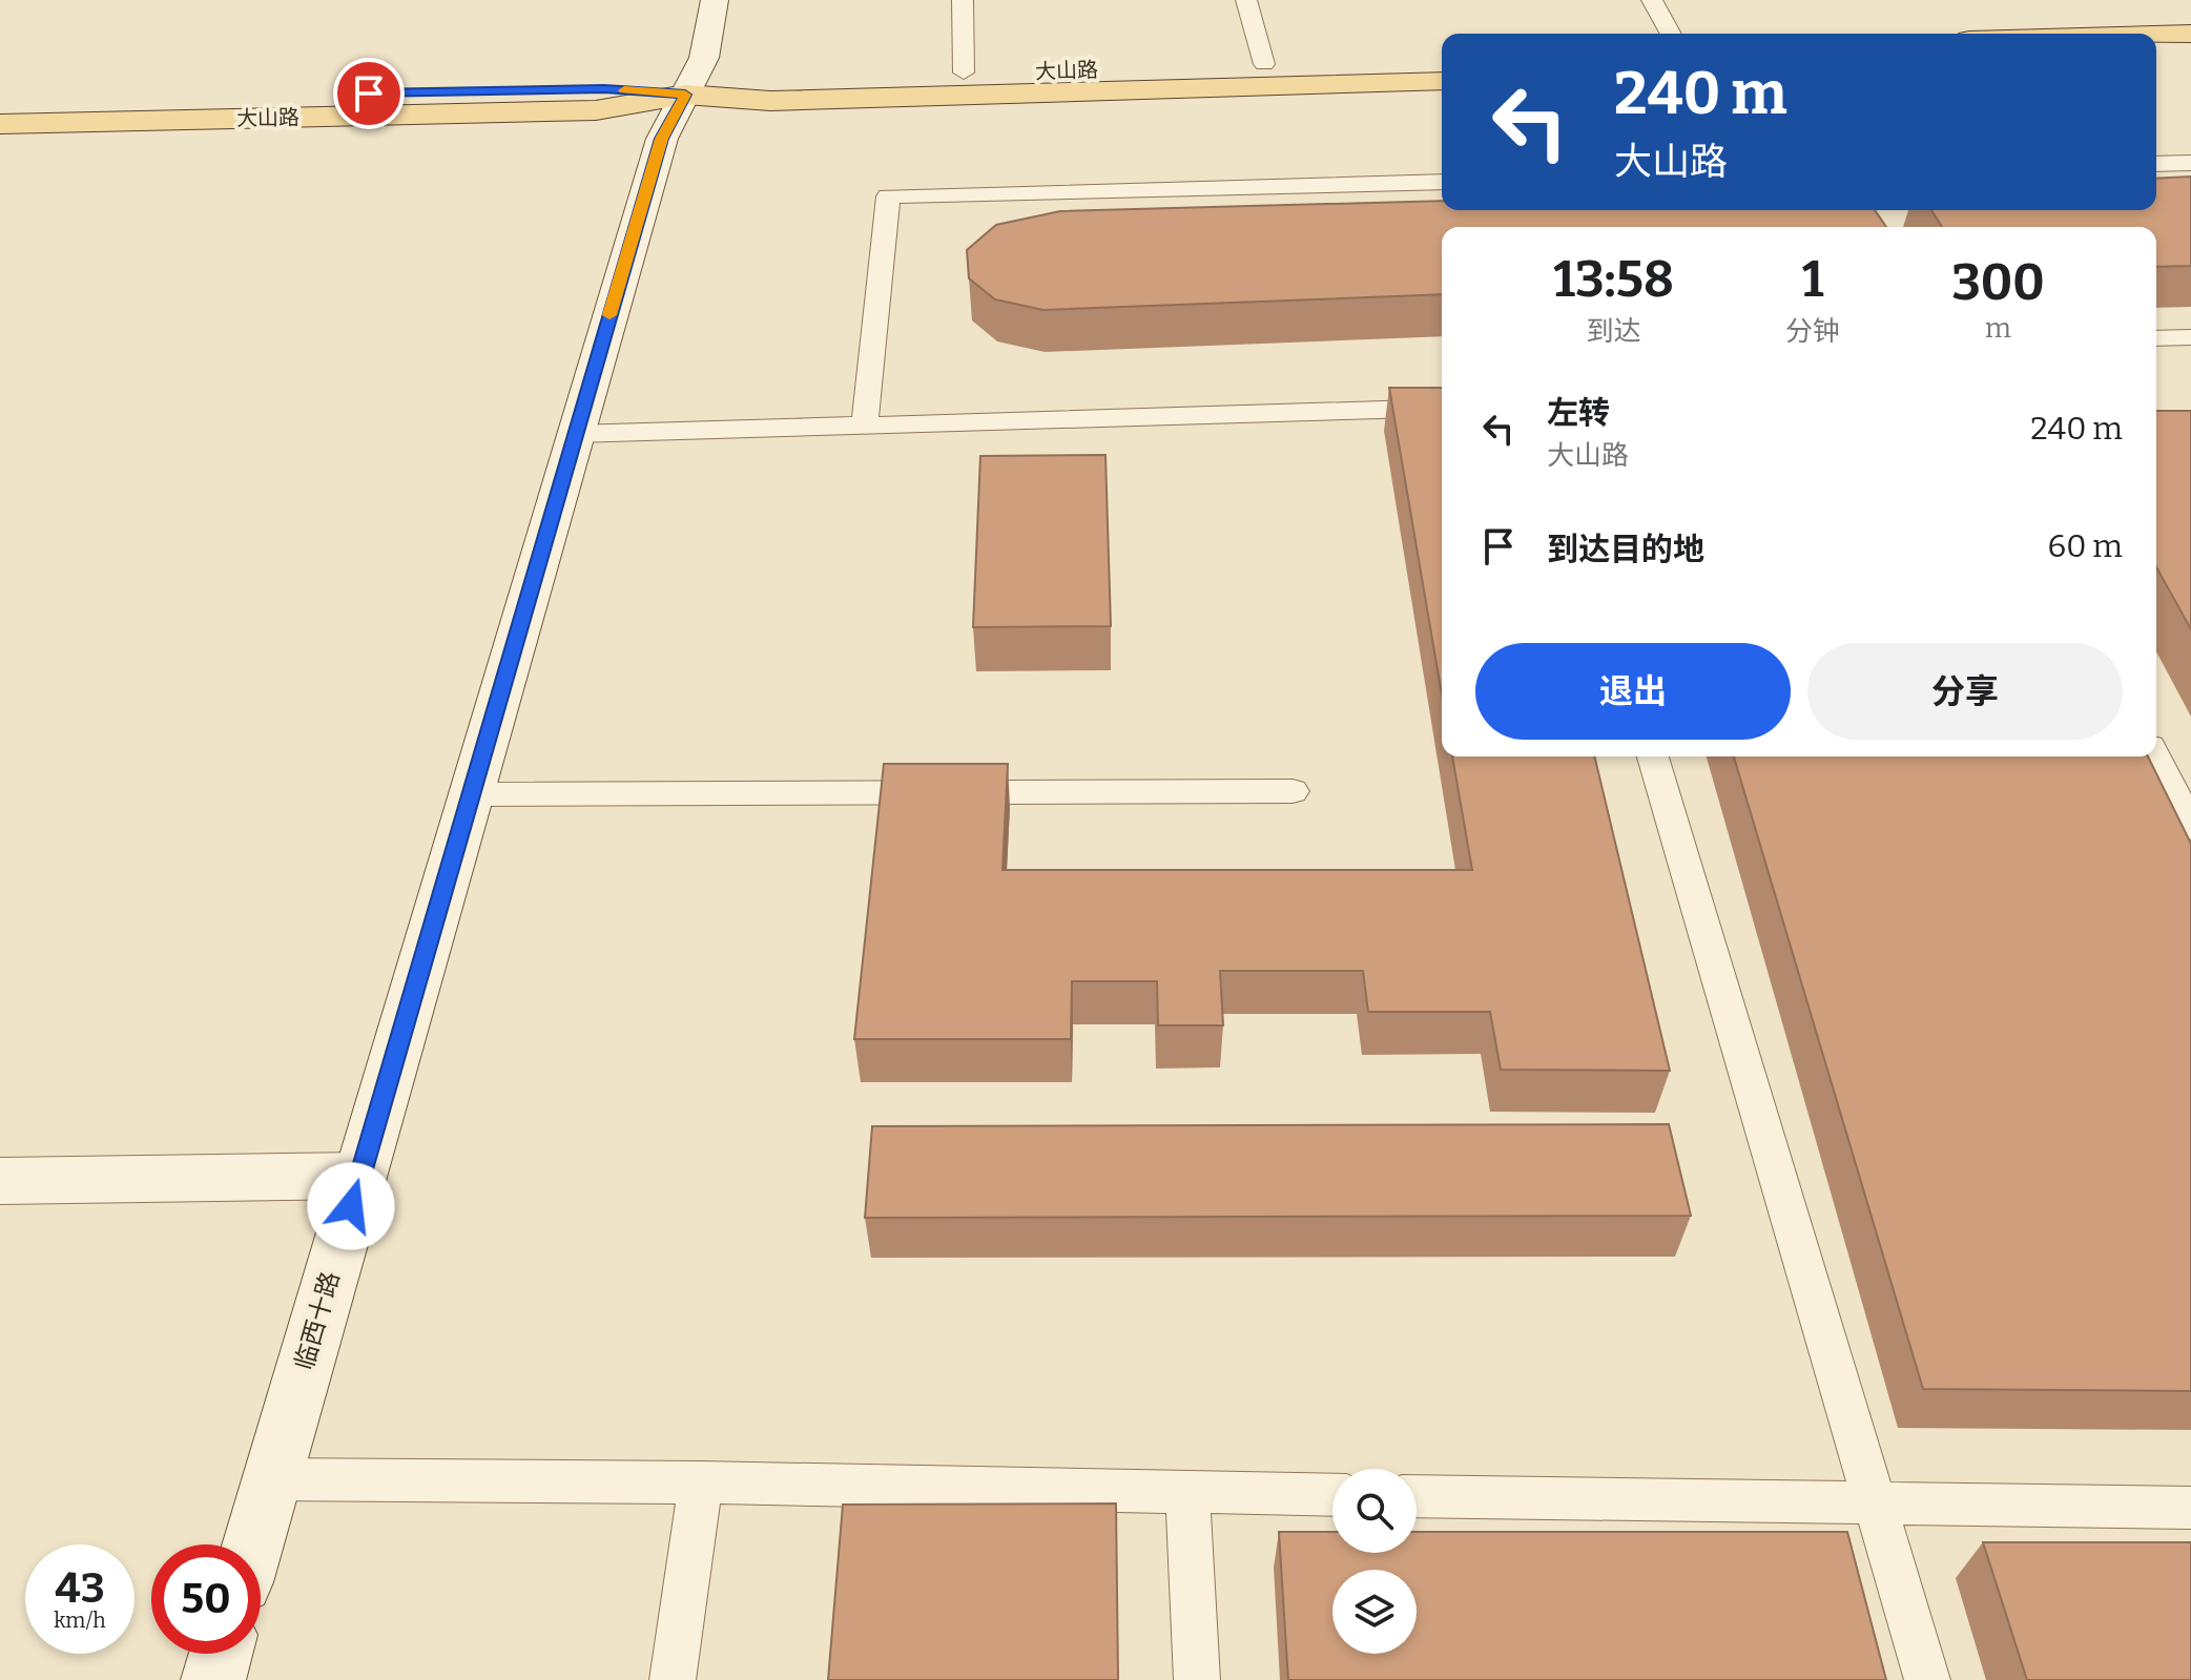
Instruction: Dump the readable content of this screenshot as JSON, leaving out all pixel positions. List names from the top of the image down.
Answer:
{
  "streets": {
    "main road": ["大山路", "临西十路"]
  },
  "crossings": [
    ["大山路", "临西十路"]
  ],
  "page": {
    "turn": ["240 m", "大山路"],
    "eta": [
      "13:58",
      "到达",
      "1",
      "分钟",
      "300",
      "m"
    ],
    "list": [
      {
        "name": "左转",
        "note": "大山路",
        "value": "240 m"
      },
      {
        "name": "到达目的地",
        "value": "60 m"
      }
    ],
    "buttons": ["退出", "分享"],
    "speed": "43 km/h",
    "limit": "50"
  }
}
